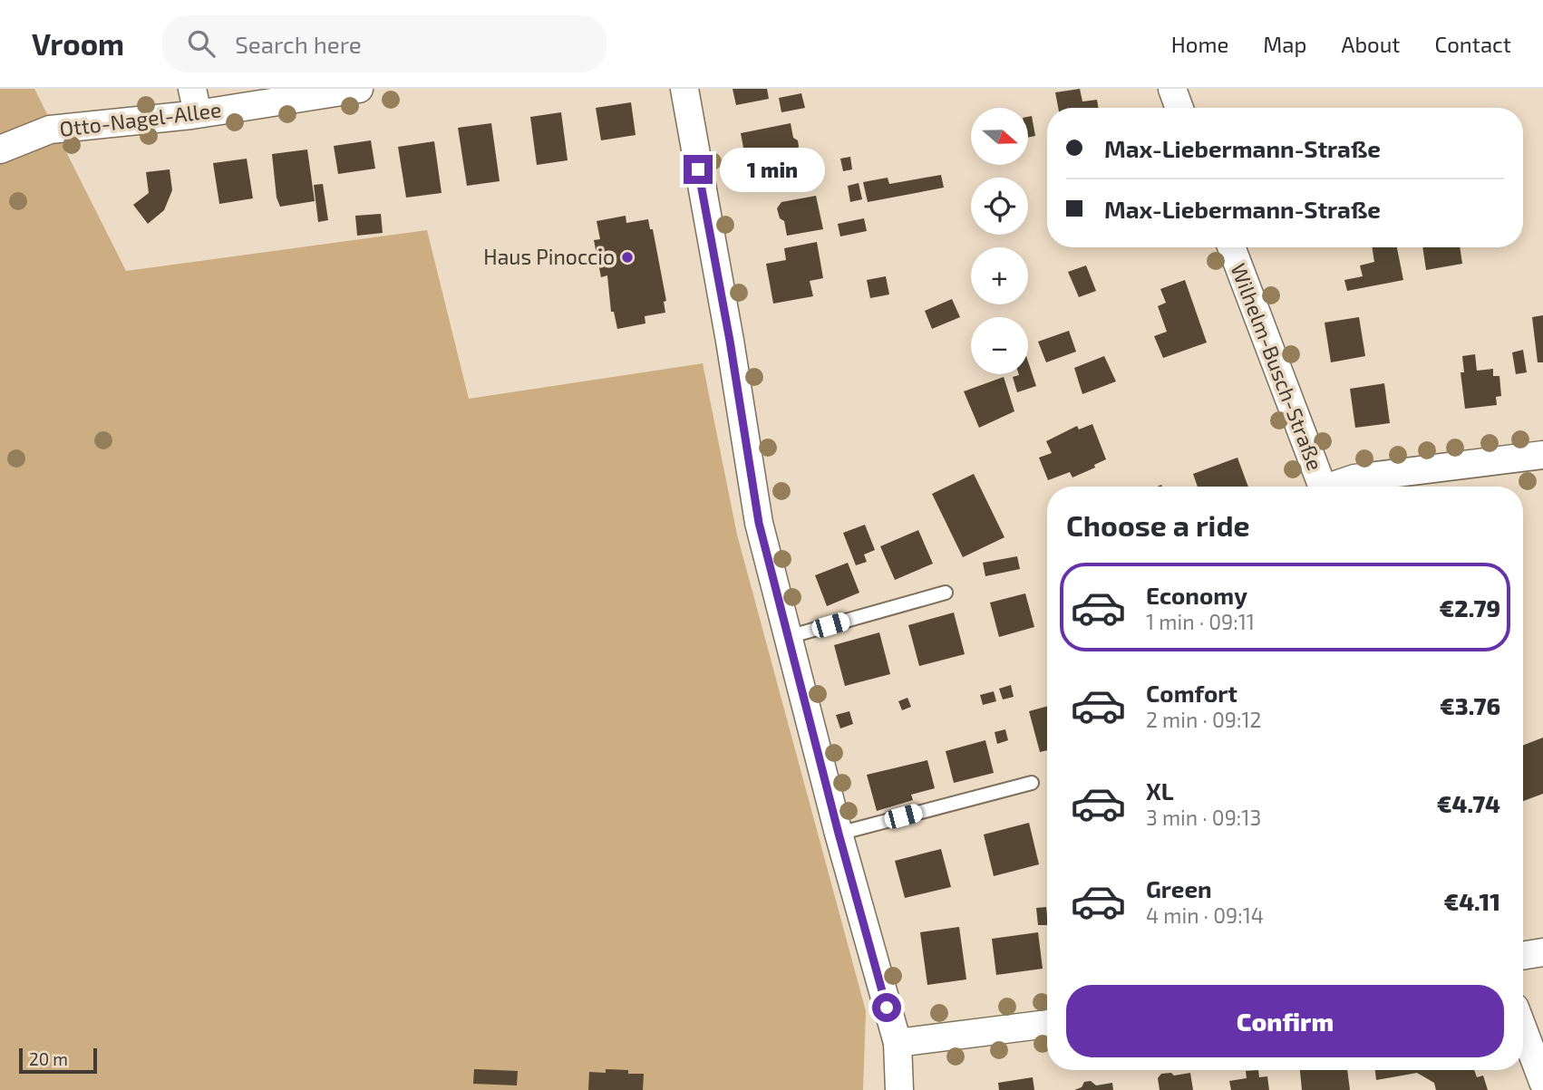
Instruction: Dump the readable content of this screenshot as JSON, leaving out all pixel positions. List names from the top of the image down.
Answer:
{
  "streets": {
    "street": ["Otto-Nagel-Allee", "Wilhelm-Busch-Straße"]
  },
  "places": ["Haus Pinoccio"],
  "scale_bar": "20 m",
  "north": "right",
  "page": {
    "header": "Vroom",
    "search": "Search here",
    "nav": [
      "Home",
      "Map",
      "About",
      "Contact"
    ],
    "map_buttons": ["+", "−"],
    "banner": ["Max-Liebermann-Straße", "Max-Liebermann-Straße"],
    "bubble": "1 min",
    "heading": "Choose a ride",
    "list": [
      {
        "name": "Economy",
        "note": "1 min · 09:11",
        "value": "€2.79"
      },
      {
        "name": "Comfort",
        "note": "2 min · 09:12",
        "value": "€3.76"
      },
      {
        "name": "XL",
        "note": "3 min · 09:13",
        "value": "€4.74"
      },
      {
        "name": "Green",
        "note": "4 min · 09:14",
        "value": "€4.11"
      }
    ],
    "buttons": "Confirm",
    "scale": "20 m"
  }
}
